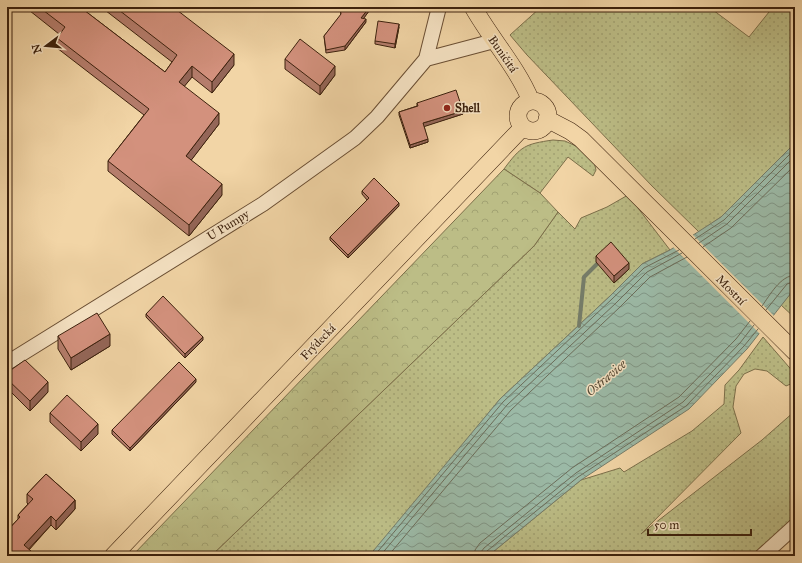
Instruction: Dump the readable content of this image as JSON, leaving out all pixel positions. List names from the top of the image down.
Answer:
{
  "streets": {
    "main road": ["Buničitá", "Mostní", "Frýdecká"],
    "street": ["U Pumpy"]
  },
  "crossings": [
    ["Buničitá", "Mostní"],
    ["Buničitá", "Frýdecká"],
    ["Mostní", "Frýdecká"]
  ],
  "water": ["Ostravice"],
  "places": ["Shell"],
  "scale_bar": "50 m",
  "north": "left"
}
